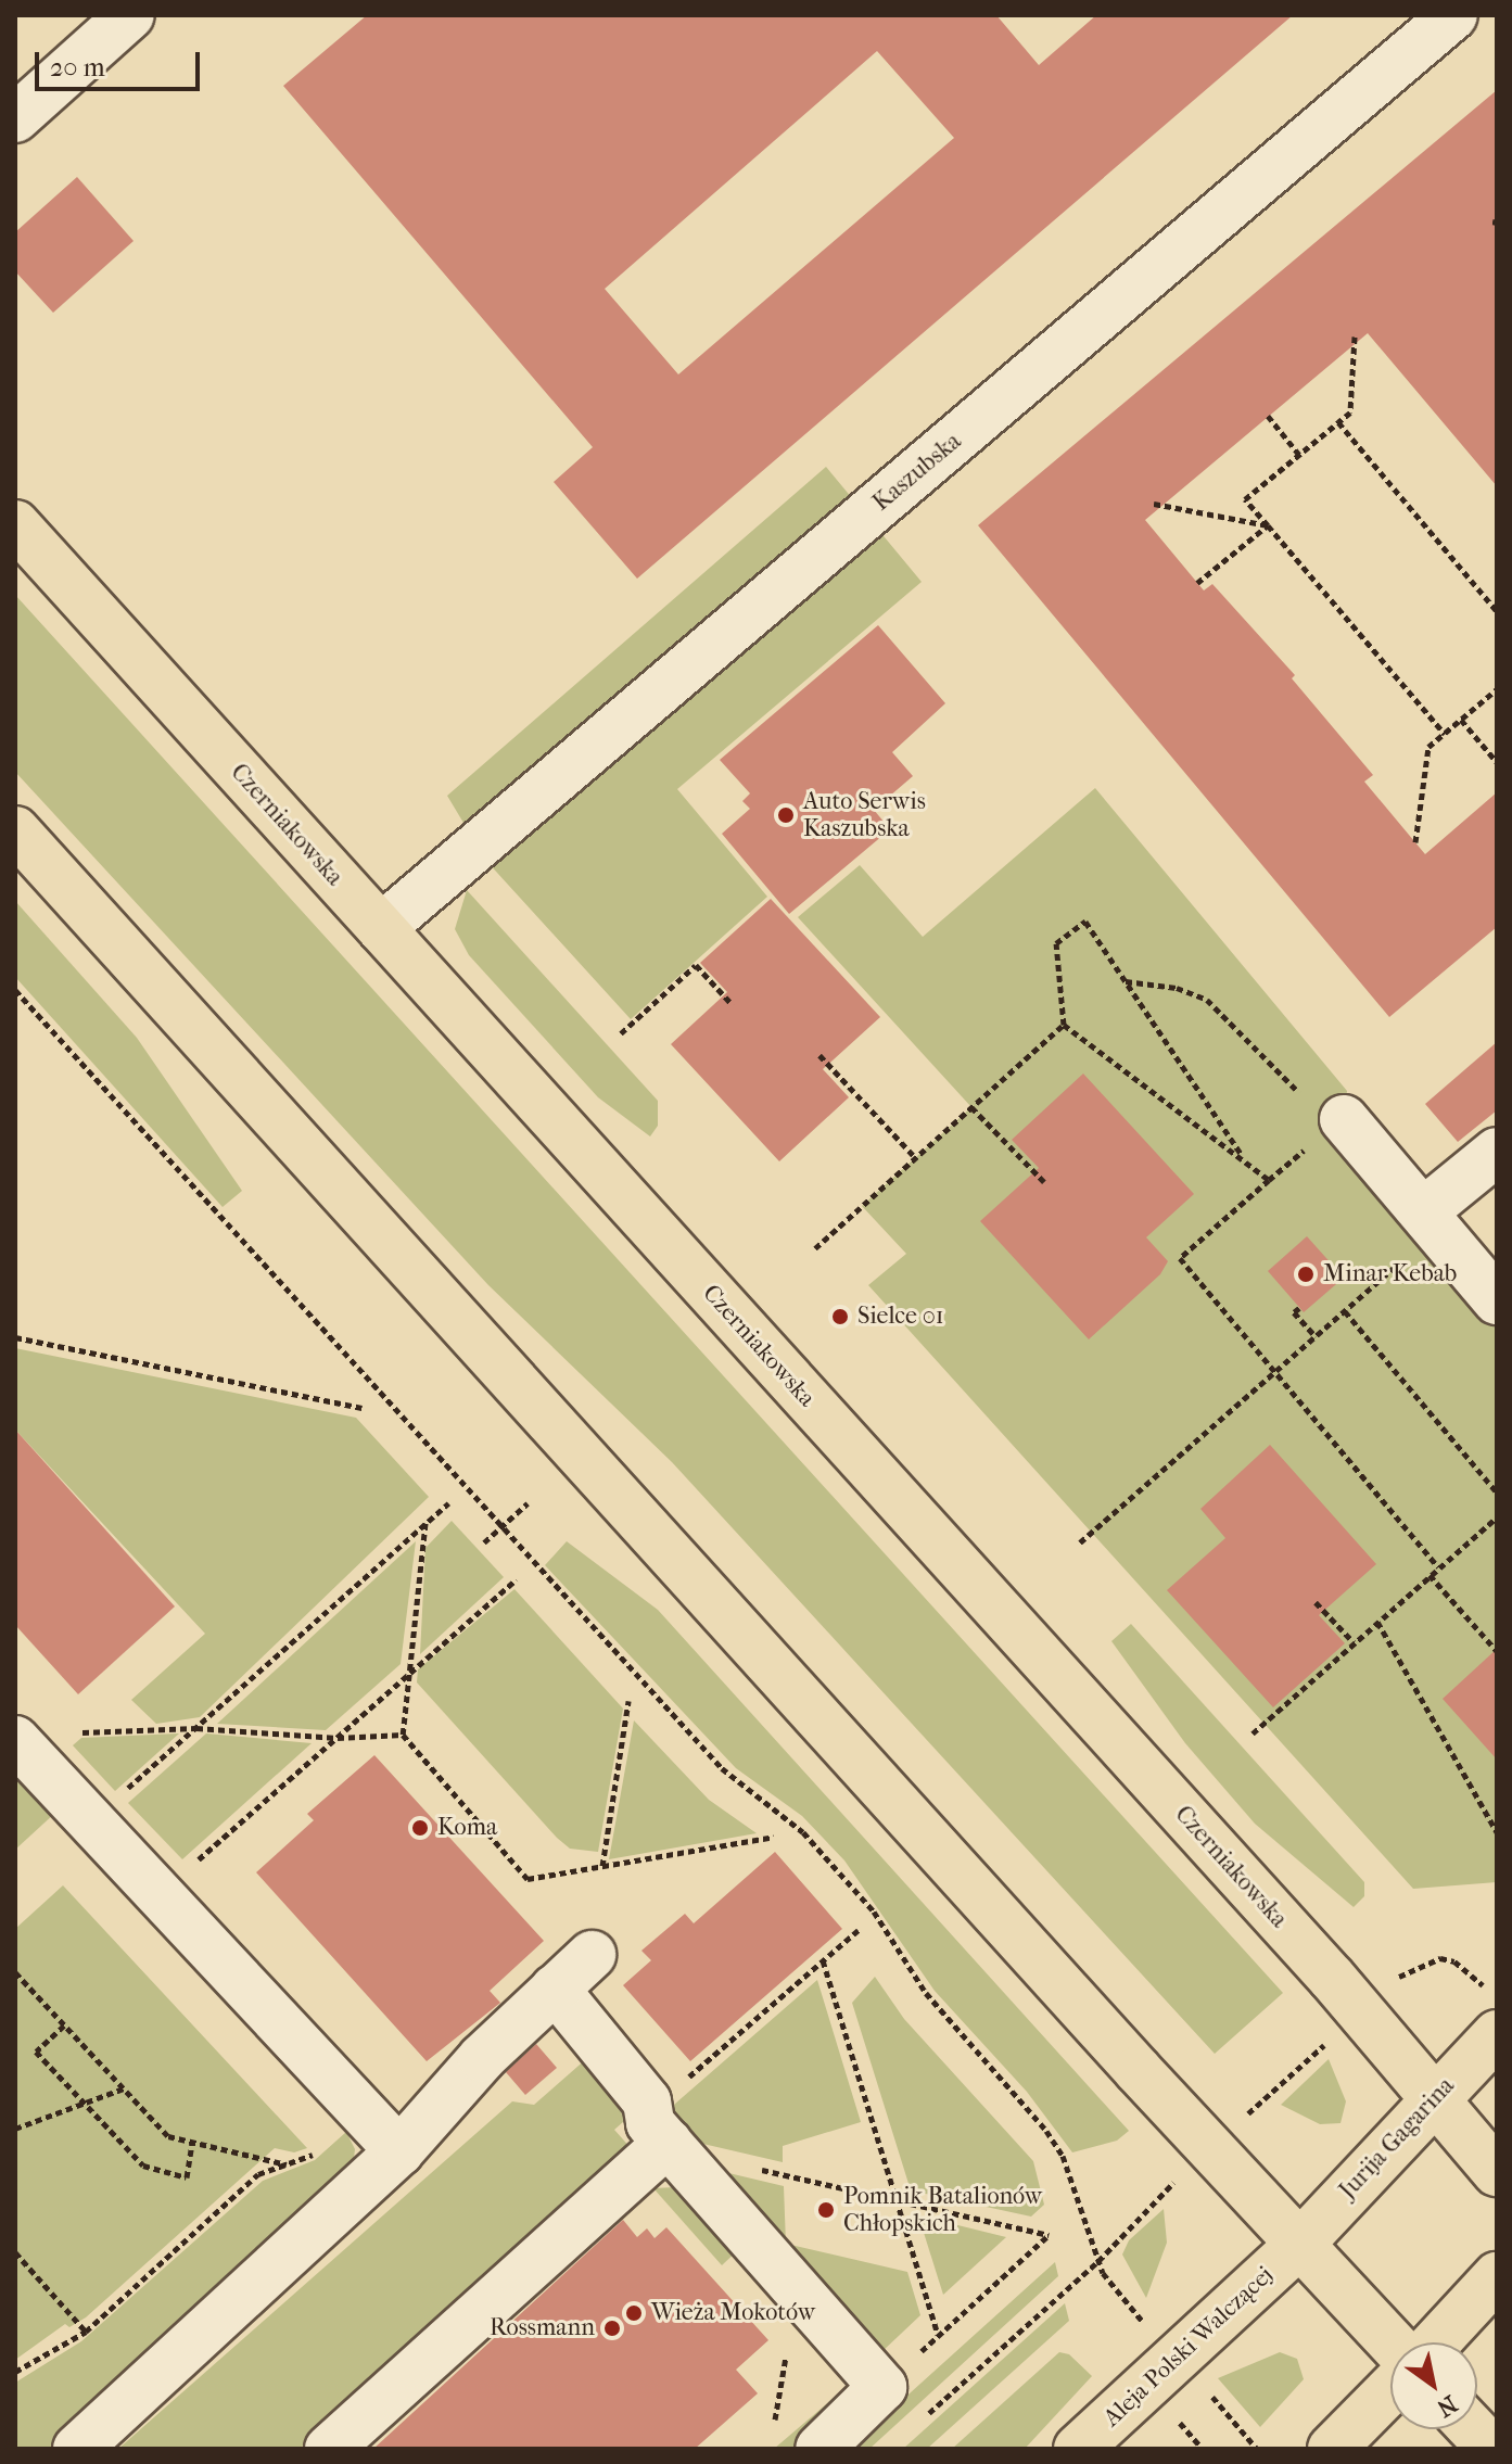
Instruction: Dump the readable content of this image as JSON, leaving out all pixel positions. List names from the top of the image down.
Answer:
{
  "streets": {
    "main road": ["Czerniakowska", "Jurija Gagarina", "Aleja Polski Walczącej"],
    "street": ["Kaszubska"]
  },
  "crossings": [
    ["Kaszubska", "Czerniakowska"],
    ["Czerniakowska", "Jurija Gagarina"],
    ["Jurija Gagarina", "Aleja Polski Walczącej"]
  ],
  "places": [
    "Auto Serwis Kaszubska",
    "Minar Kebab",
    "Sielce 01",
    "Koma",
    "Pomnik Batalionów Chłopskich",
    "Wieża Mokotów",
    "Rossmann"
  ],
  "scale_bar": "20 m",
  "north": "bottom right"
}
